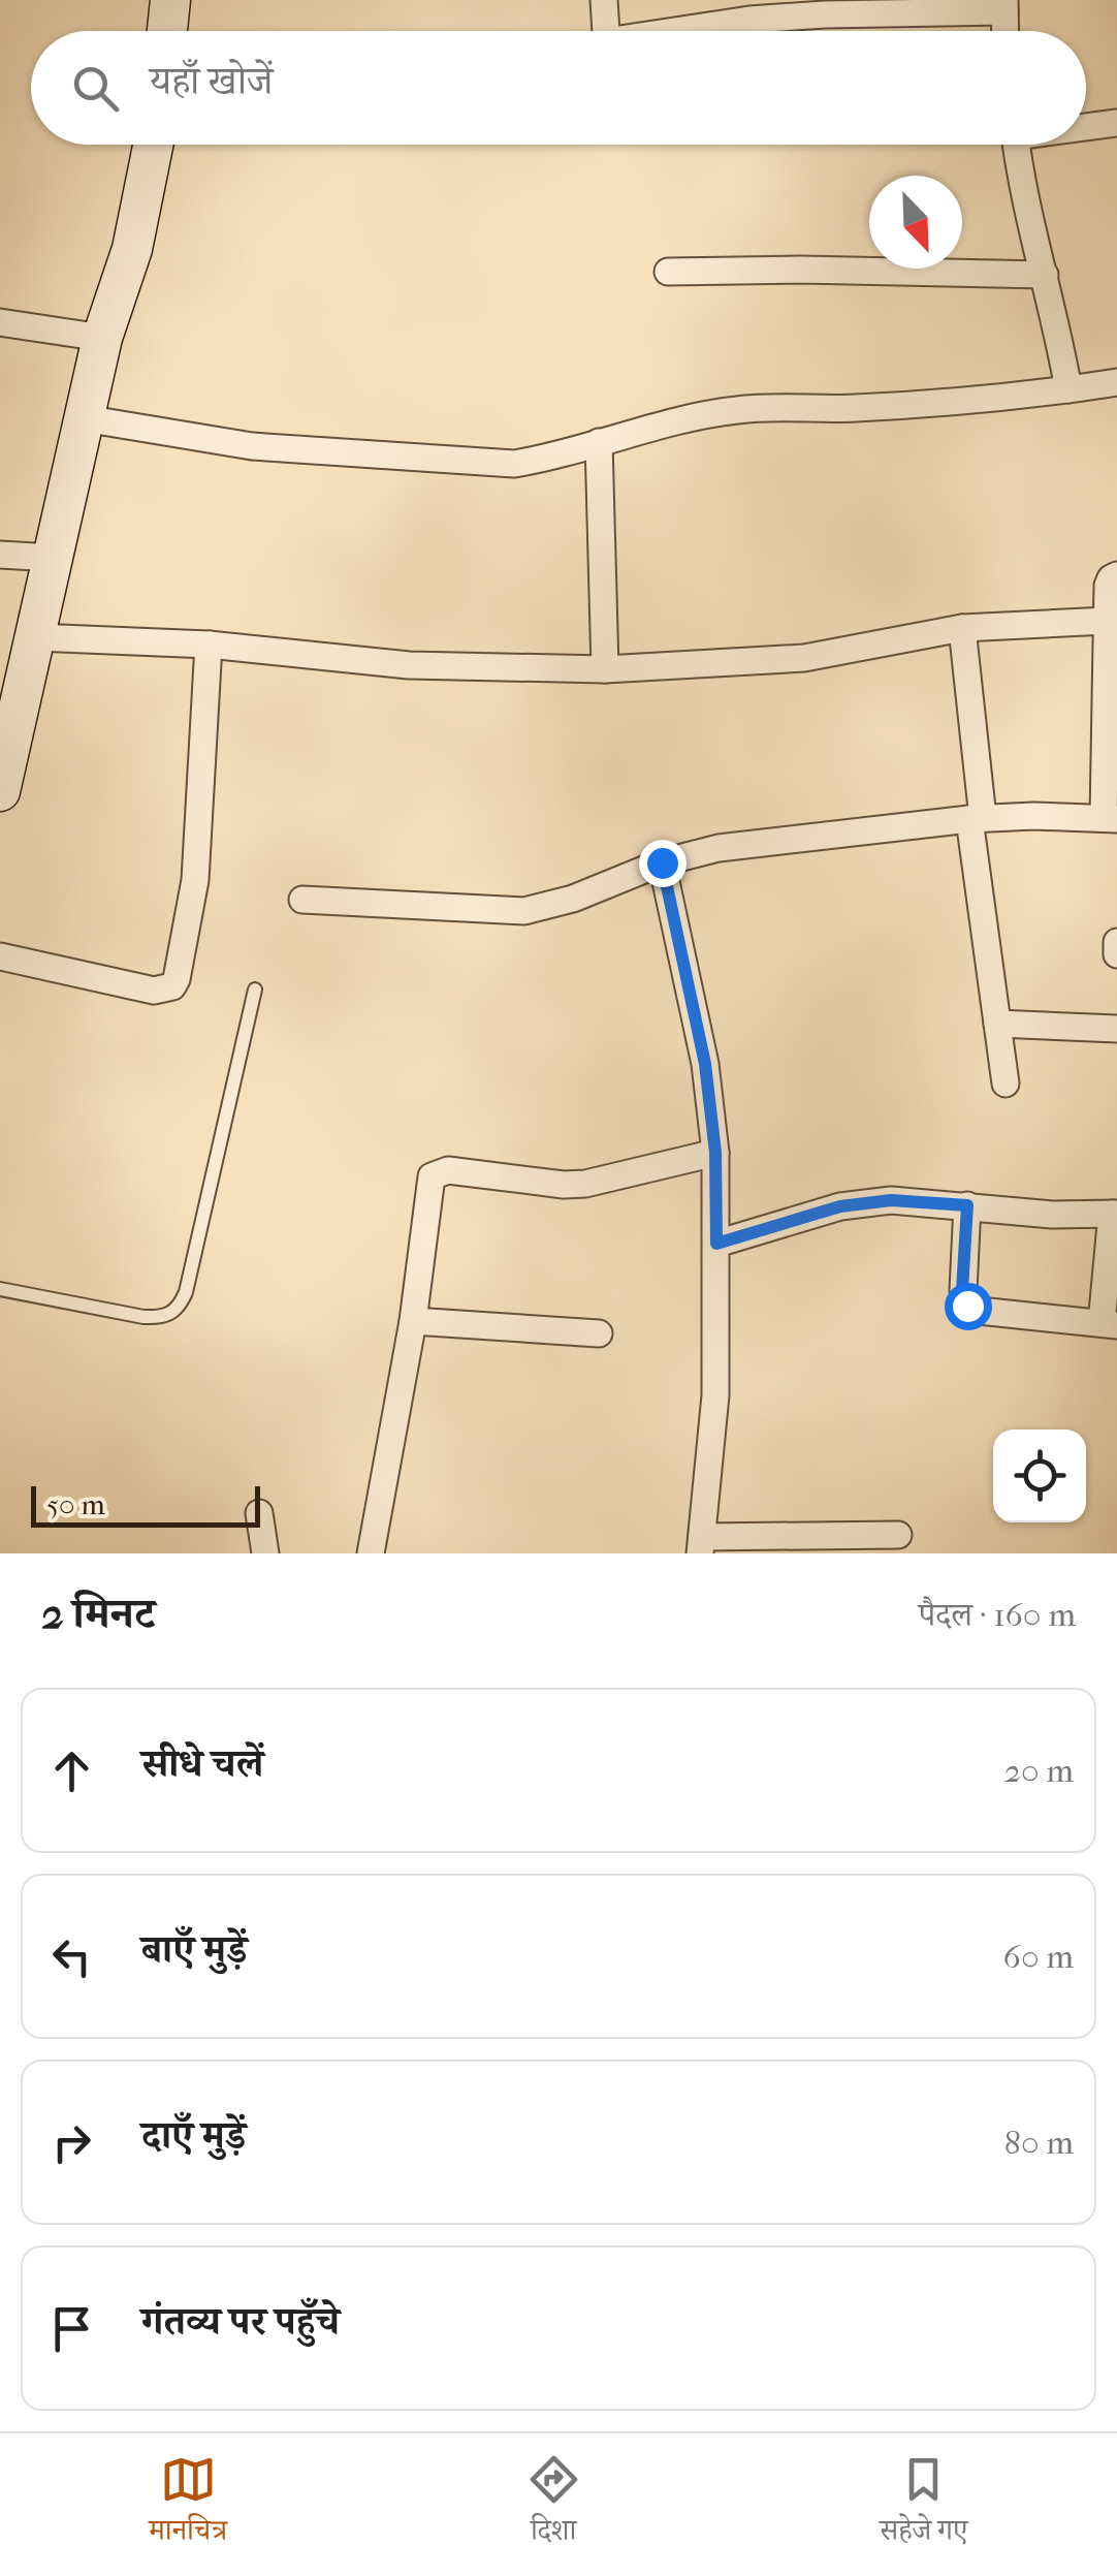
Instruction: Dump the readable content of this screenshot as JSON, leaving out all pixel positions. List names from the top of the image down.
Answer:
{
  "scale_bar": "50 m",
  "north": "bottom right",
  "page": {
    "search": "यहाँ खोजें",
    "scale": "50 m",
    "heading": ["2 मिनट", "पैदल · 160 m"],
    "list": [
      ["सीधे चलें", "20 m"],
      ["बाएँ मुड़ें", "60 m"],
      ["दाएँ मुड़ें", "80 m"],
      "गंतव्य पर पहुँचे"
    ],
    "nav": ["मानचित्र", "दिशा", "सहेजे गए"]
  }
}
